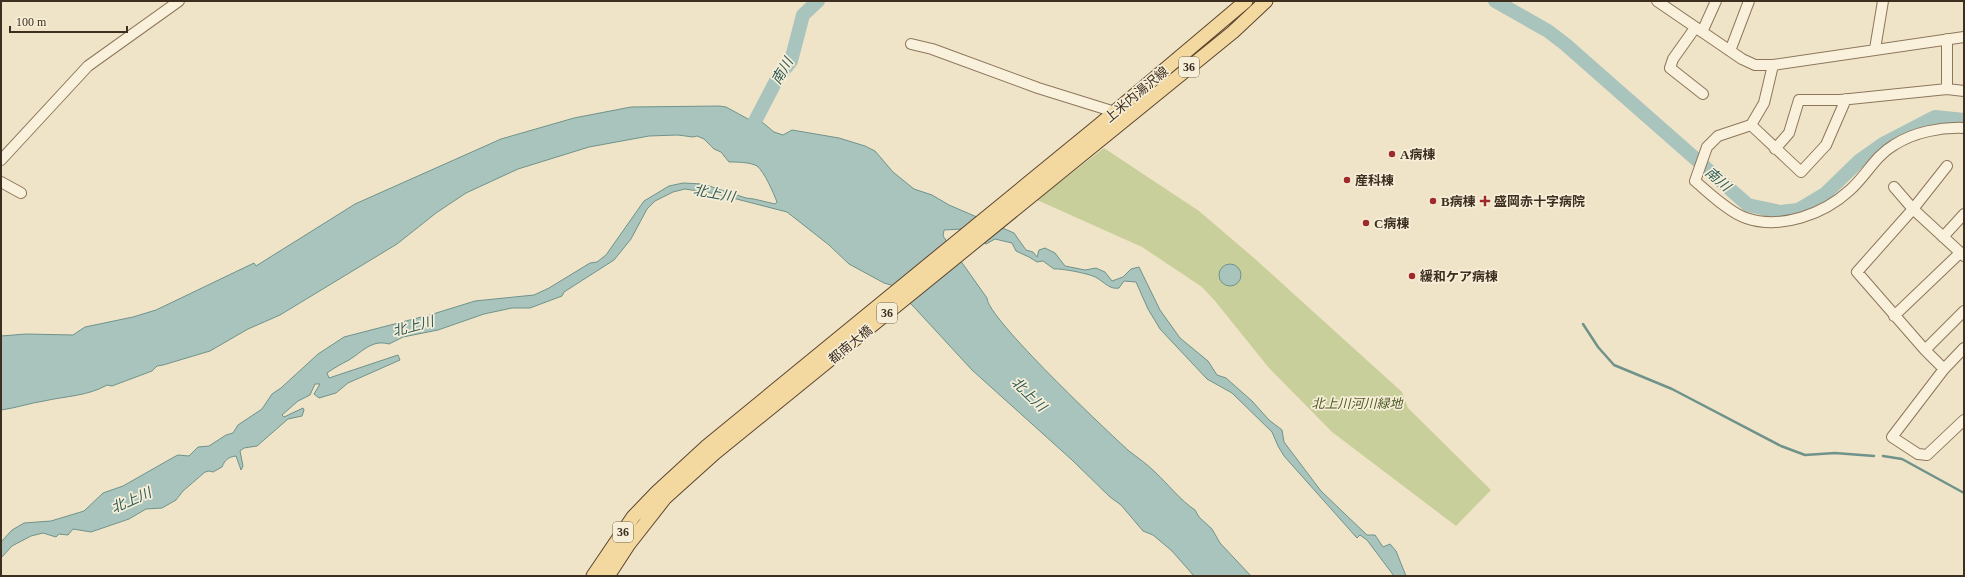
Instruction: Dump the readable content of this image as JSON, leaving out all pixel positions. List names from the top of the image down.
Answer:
{
  "streets": {
    "main road": ["36", "上米内湯沢線", "都南大橋"]
  },
  "crossings": [
    ["36", "都南大橋"],
    ["上米内湯沢線", "都南大橋"]
  ],
  "water": ["南川", "北上川"],
  "parks": ["北上川河川緑地"],
  "places": {
    "other": [
      "A病棟",
      "産科棟",
      "B病棟",
      "C病棟",
      "緩和ケア病棟"
    ],
    "health": ["盛岡赤十字病院"]
  },
  "scale_bar": "100 m"
}
